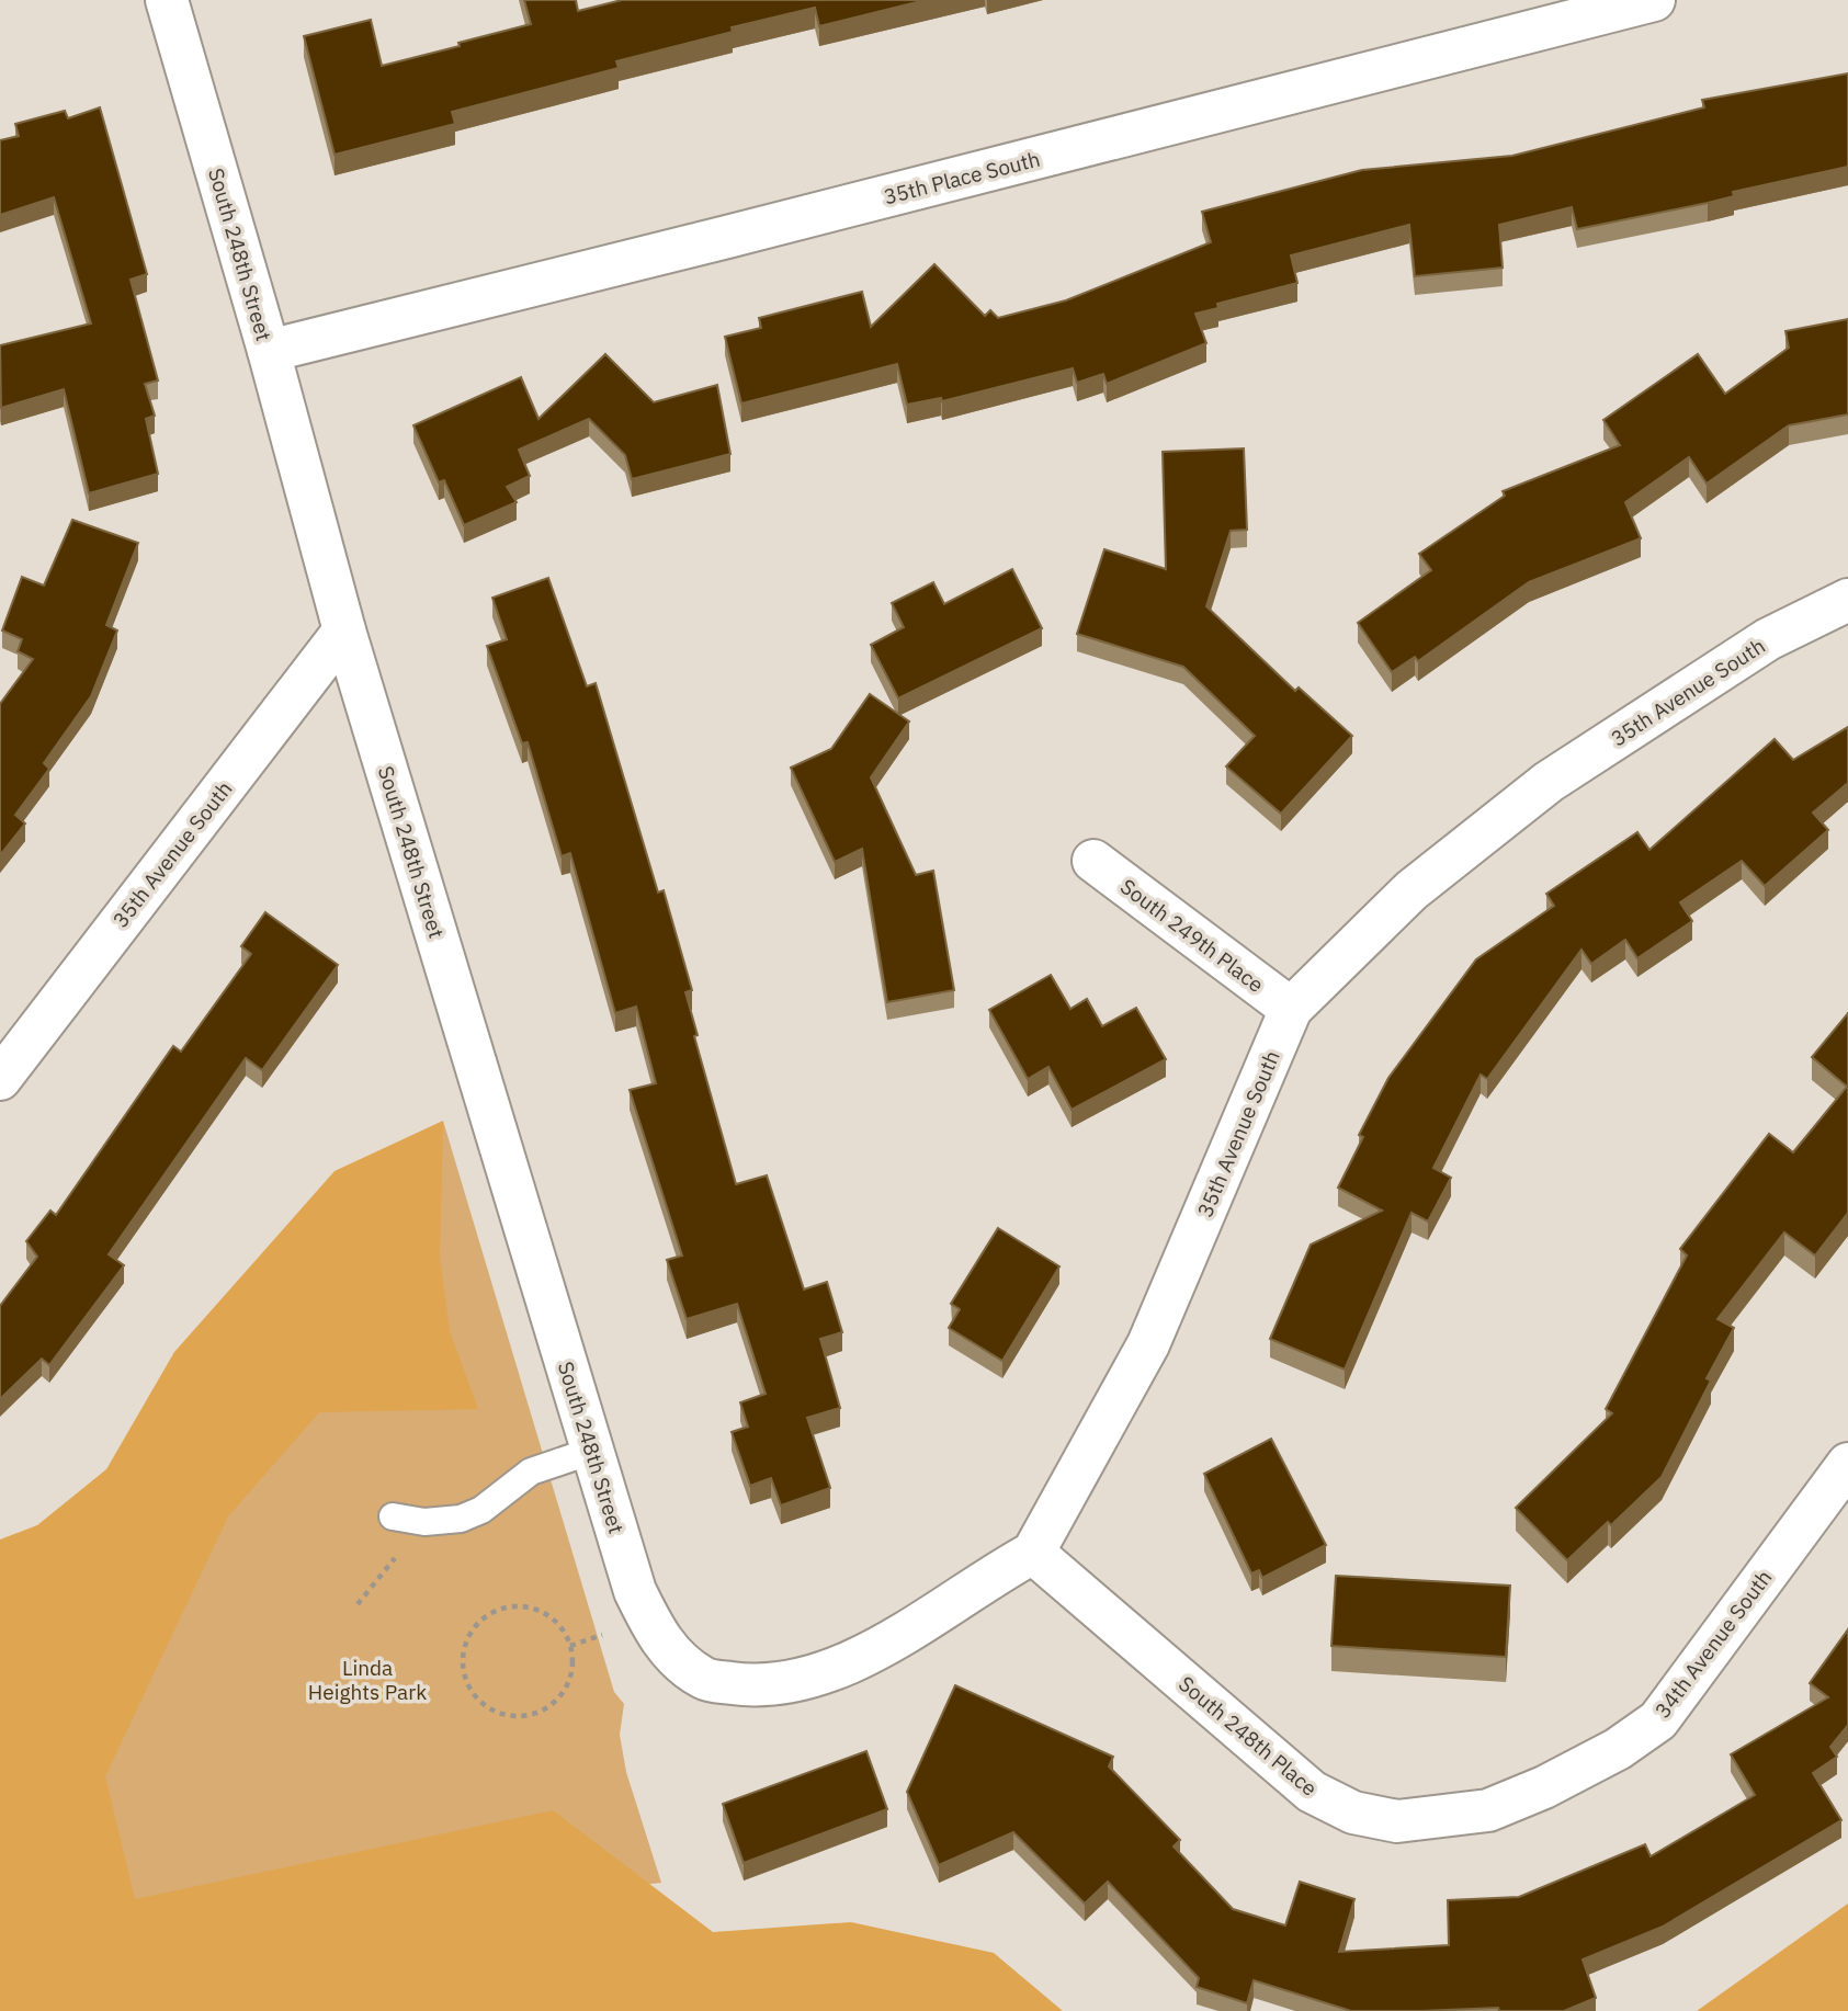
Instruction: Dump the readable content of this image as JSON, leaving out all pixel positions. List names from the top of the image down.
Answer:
{
  "streets": {
    "street": [
      "35th Place South",
      "South 248th Street",
      "35th Avenue South",
      "South 249th Place",
      "34th Avenue South",
      "South 248th Place"
    ]
  },
  "crossings": [
    ["35th Place South", "South 248th Street"],
    ["South 248th Street", "35th Avenue South"],
    ["South 248th Street", "South 248th Place"],
    ["35th Avenue South", "South 249th Place"],
    ["35th Avenue South", "South 248th Place"],
    ["34th Avenue South", "South 248th Place"]
  ],
  "parks": ["Linda Heights Park"]
}
